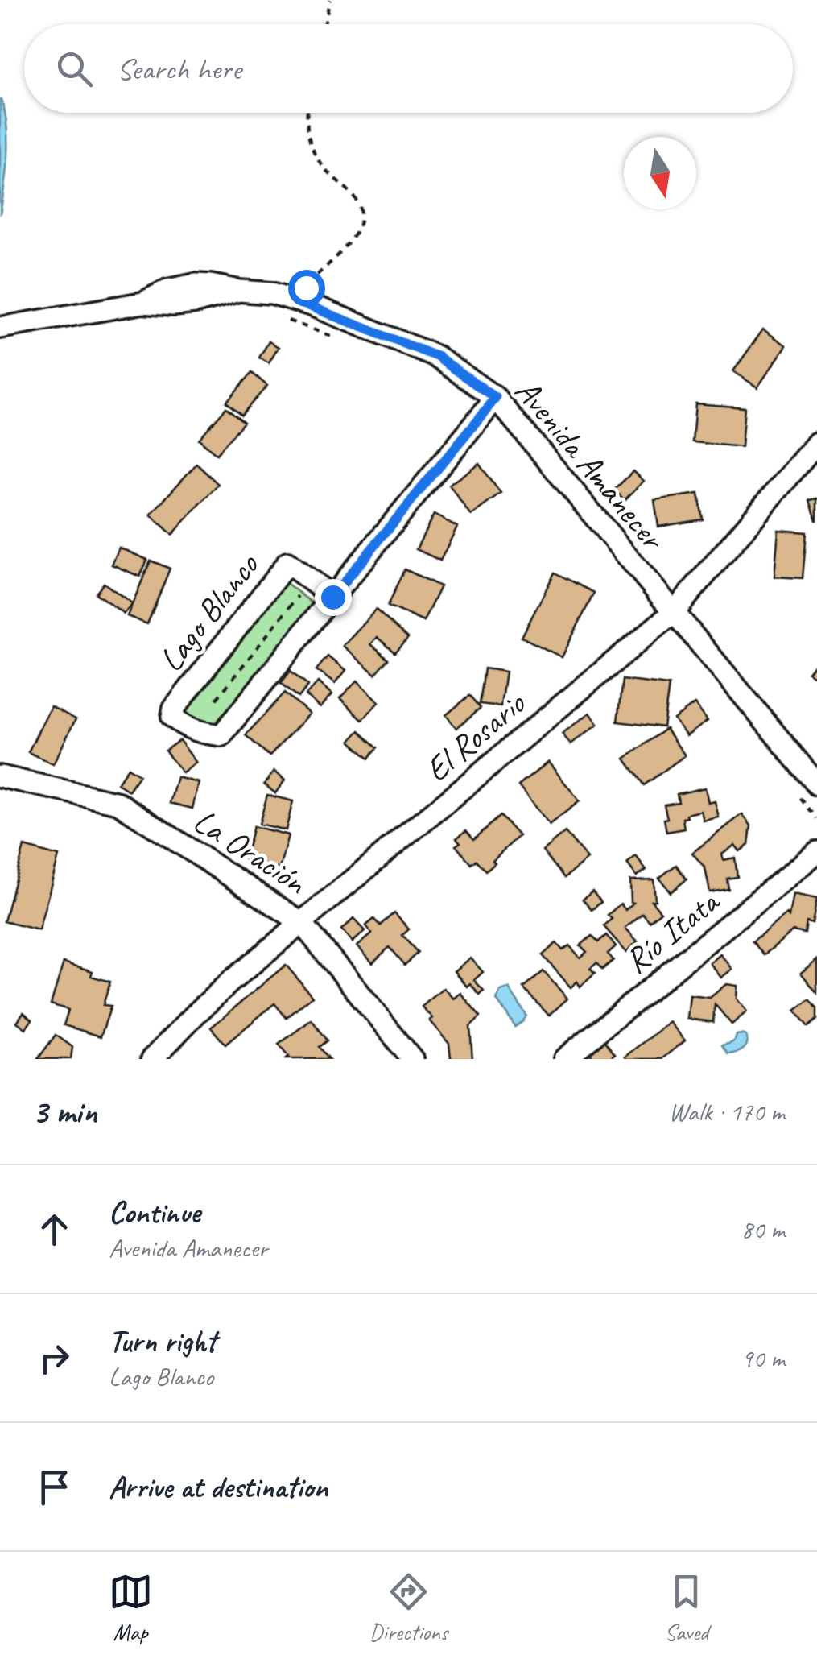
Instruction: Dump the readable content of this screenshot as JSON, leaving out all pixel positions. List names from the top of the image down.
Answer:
{
  "streets": {
    "street": [
      "Avenida Amanecer",
      "Lago Blanco",
      "El Rosario",
      "La Oración",
      "Río Itata"
    ]
  },
  "crossings": [
    ["Avenida Amanecer", "Lago Blanco"],
    ["Avenida Amanecer", "El Rosario"],
    ["El Rosario", "La Oración"]
  ],
  "north": "bottom",
  "page": {
    "search": "Search here",
    "heading": ["3 min", "Walk · 170 m"],
    "list": [
      ["Continue", "Avenida Amanecer", "80 m"],
      ["Turn right", "Lago Blanco", "90 m"],
      "Arrive at destination"
    ],
    "nav": ["Map", "Directions", "Saved"]
  }
}
